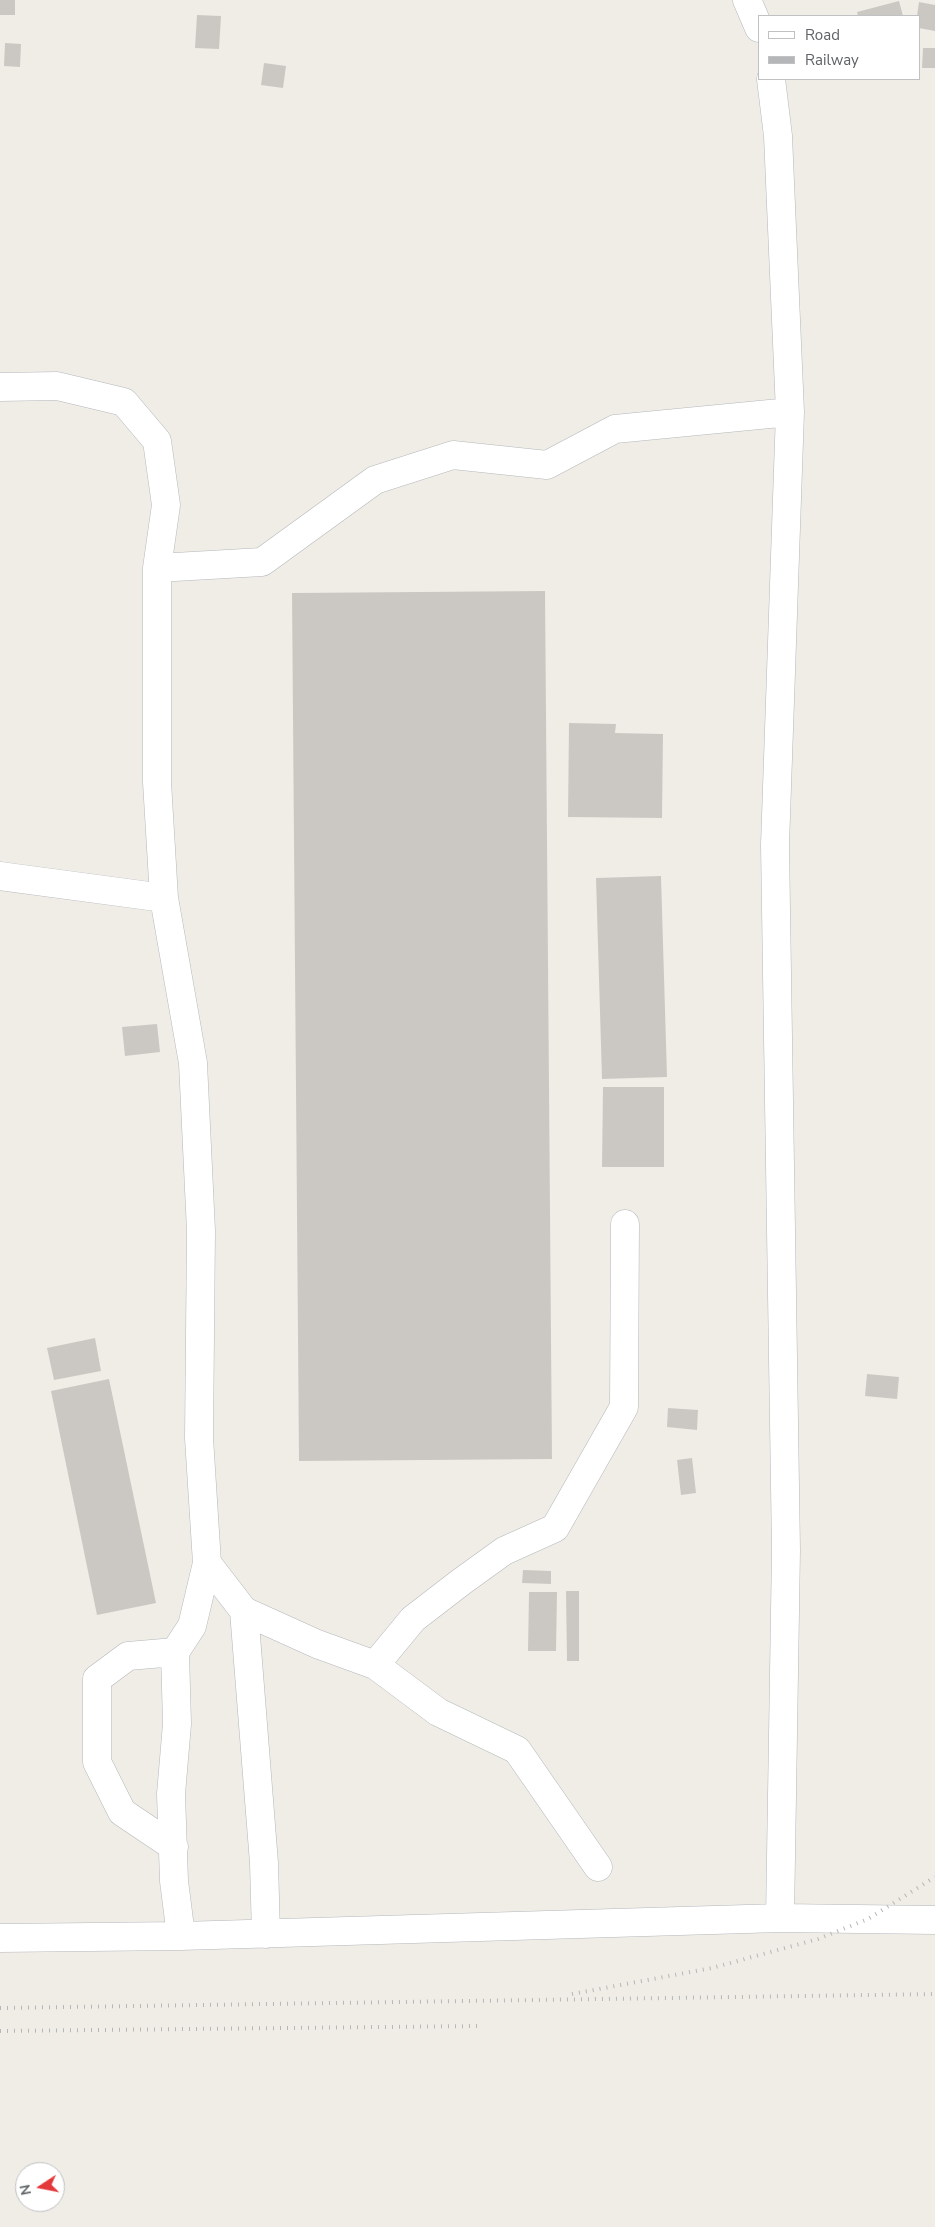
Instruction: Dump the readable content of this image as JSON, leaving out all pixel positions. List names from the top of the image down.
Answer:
{
  "legend": ["Road", "Railway"],
  "north": "left"
}
